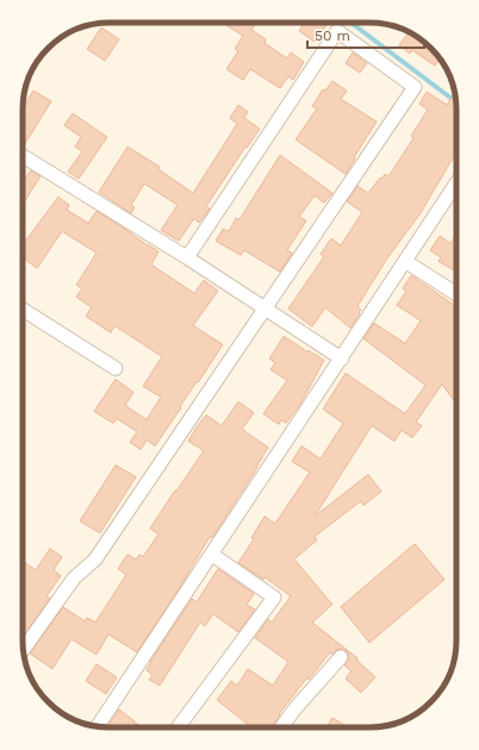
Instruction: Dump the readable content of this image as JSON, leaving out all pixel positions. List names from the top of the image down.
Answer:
{
  "scale_bar": "50 m"
}
